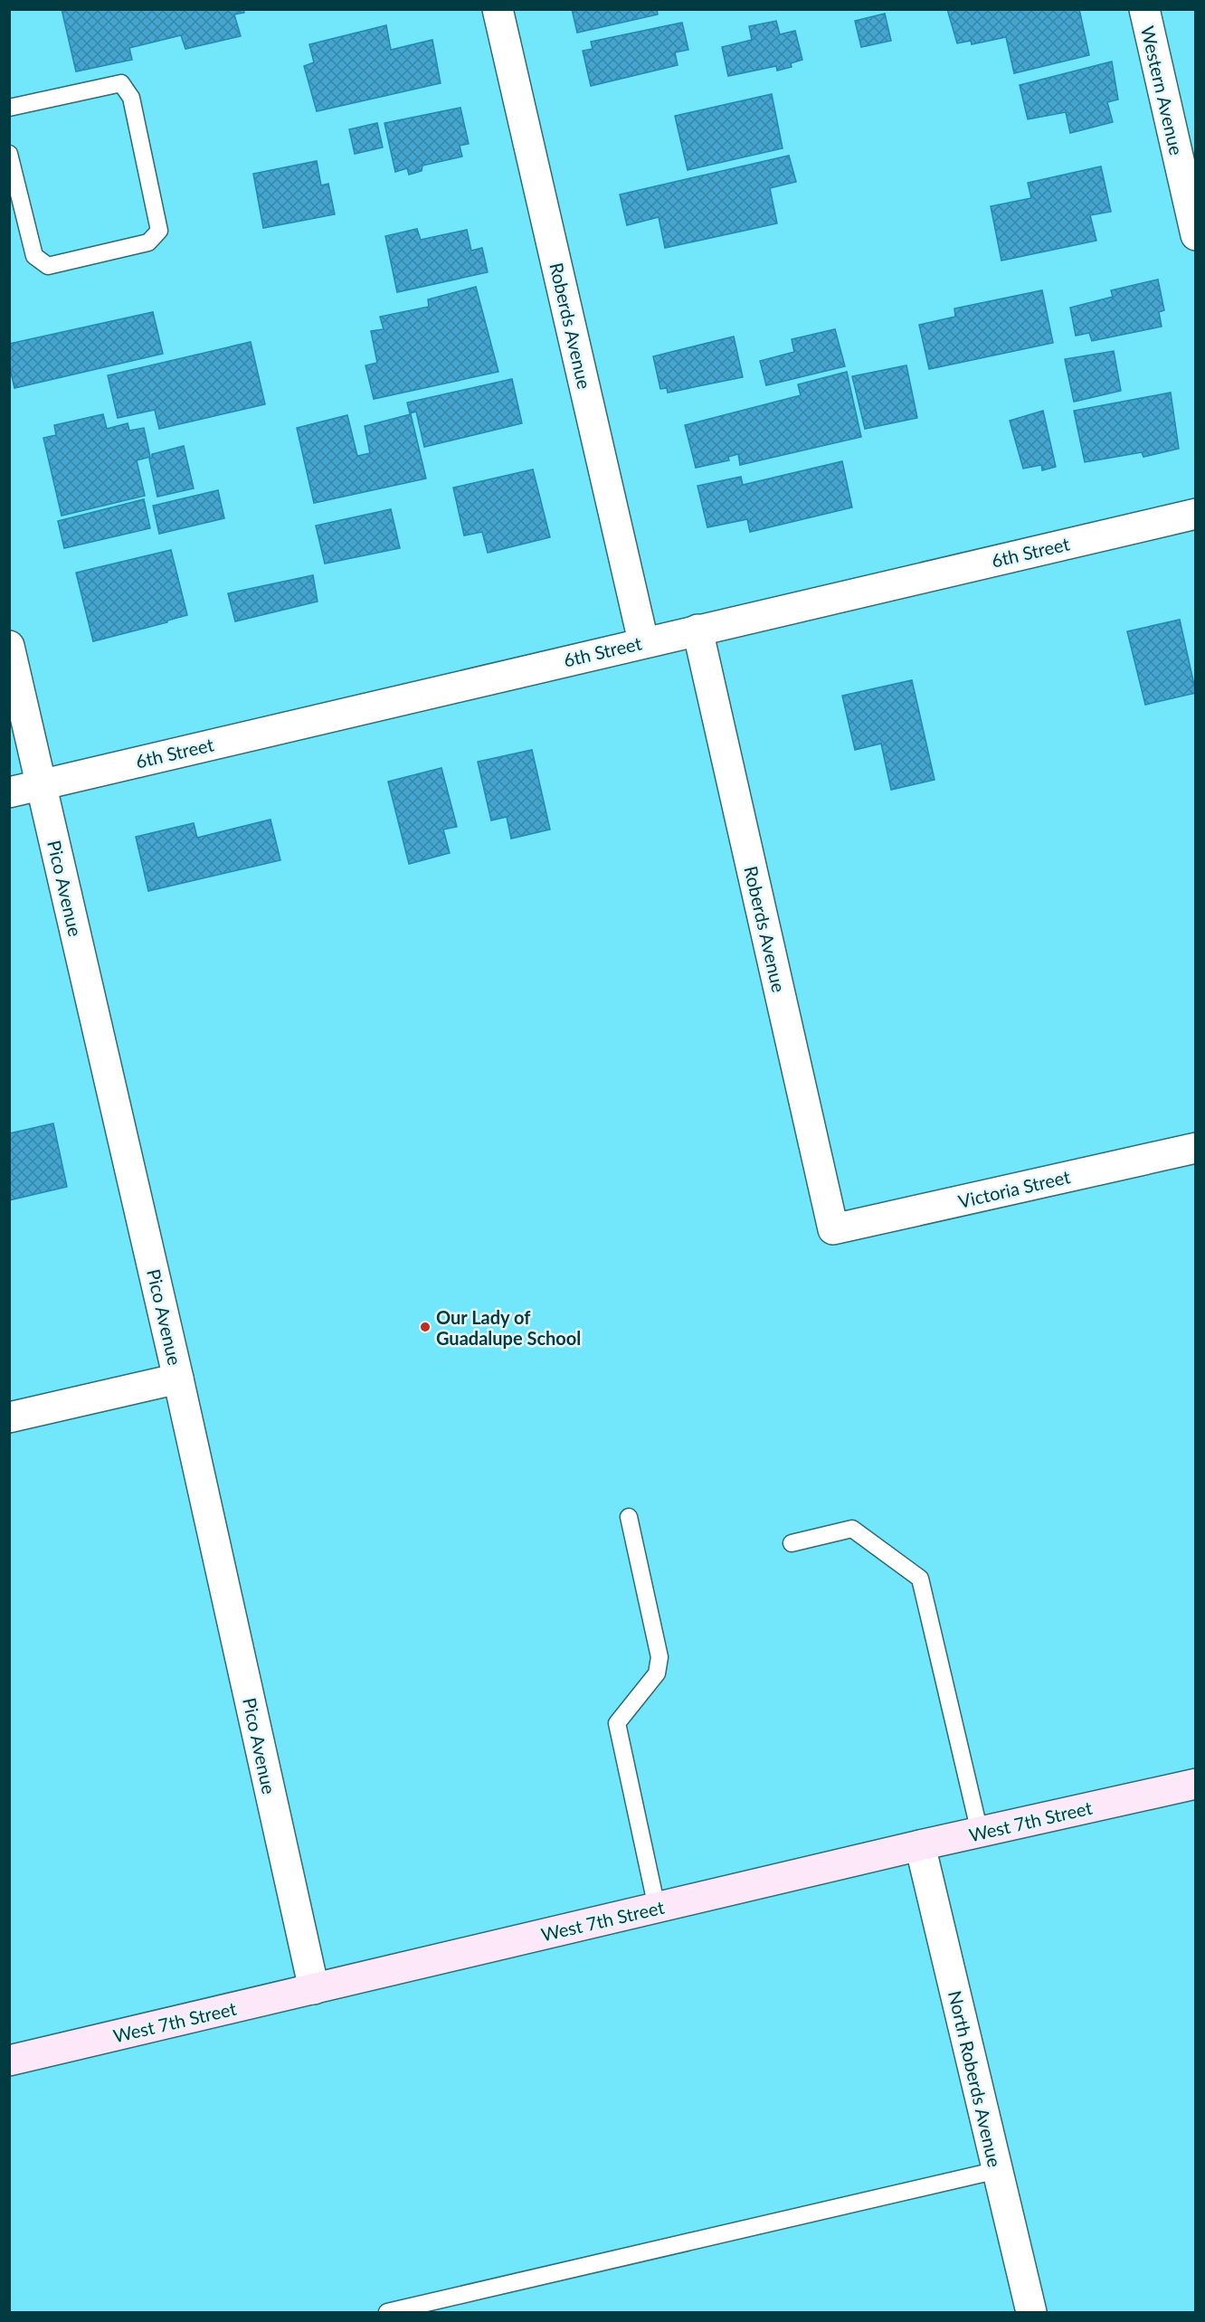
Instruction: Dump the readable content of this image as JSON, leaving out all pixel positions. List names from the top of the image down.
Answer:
{
  "streets": {
    "street": [
      "Western Avenue",
      "Roberds Avenue",
      "6th Street",
      "Pico Avenue",
      "Victoria Street",
      "West 7th Street",
      "North Roberds Avenue"
    ]
  },
  "crossings": [
    ["Roberds Avenue", "6th Street"],
    ["Roberds Avenue", "Victoria Street"],
    ["6th Street", "Pico Avenue"],
    ["Pico Avenue", "West 7th Street"],
    ["West 7th Street", "North Roberds Avenue"]
  ],
  "places": ["Our Lady of Guadalupe School"]
}
